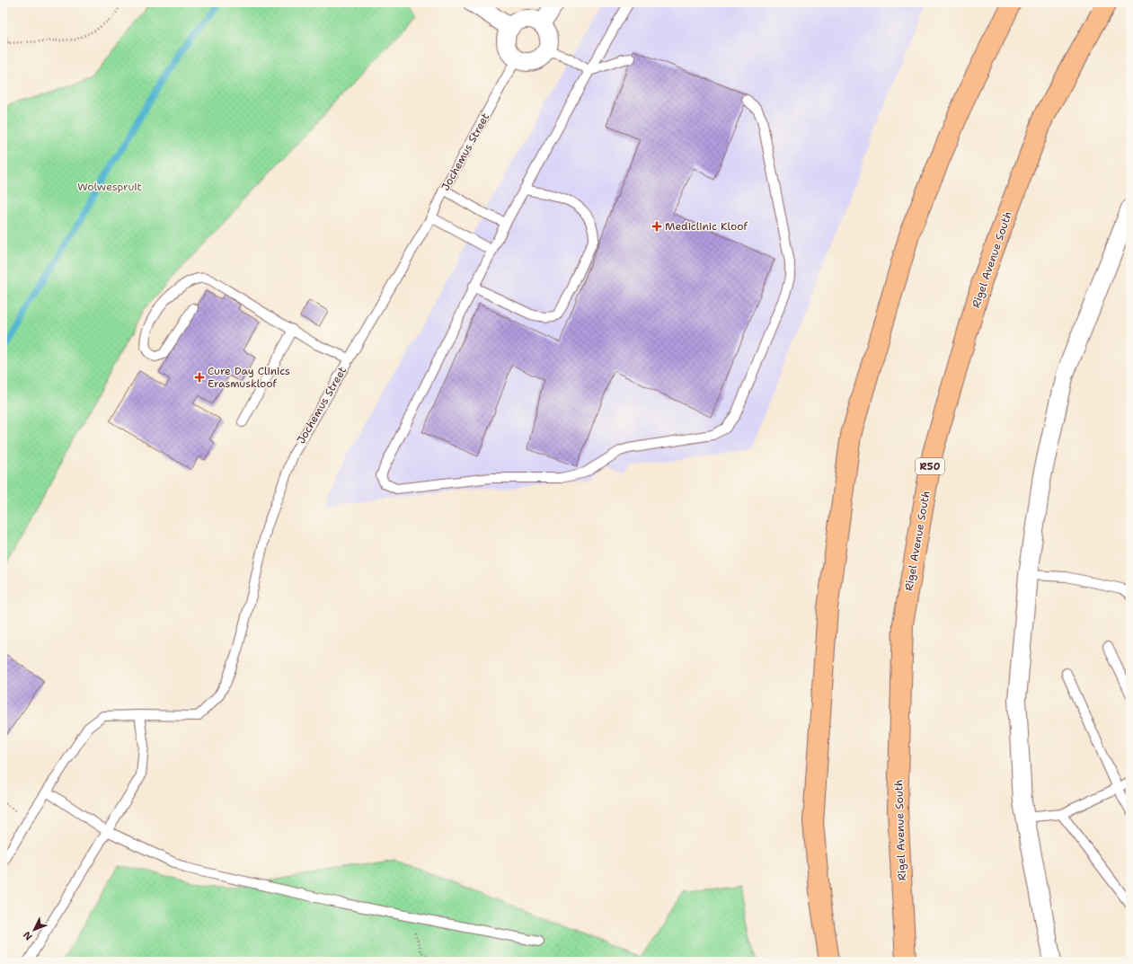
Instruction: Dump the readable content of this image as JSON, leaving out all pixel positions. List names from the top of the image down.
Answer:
{
  "streets": {
    "main road": ["Rigel Avenue South", "R50"],
    "lane": ["Jochemus Street"]
  },
  "parks": ["Wolwespruit"],
  "places": {
    "health": ["Mediclinic Kloof", "Cure Day Clinics Erasmuskloof"]
  },
  "north": "bottom left"
}
